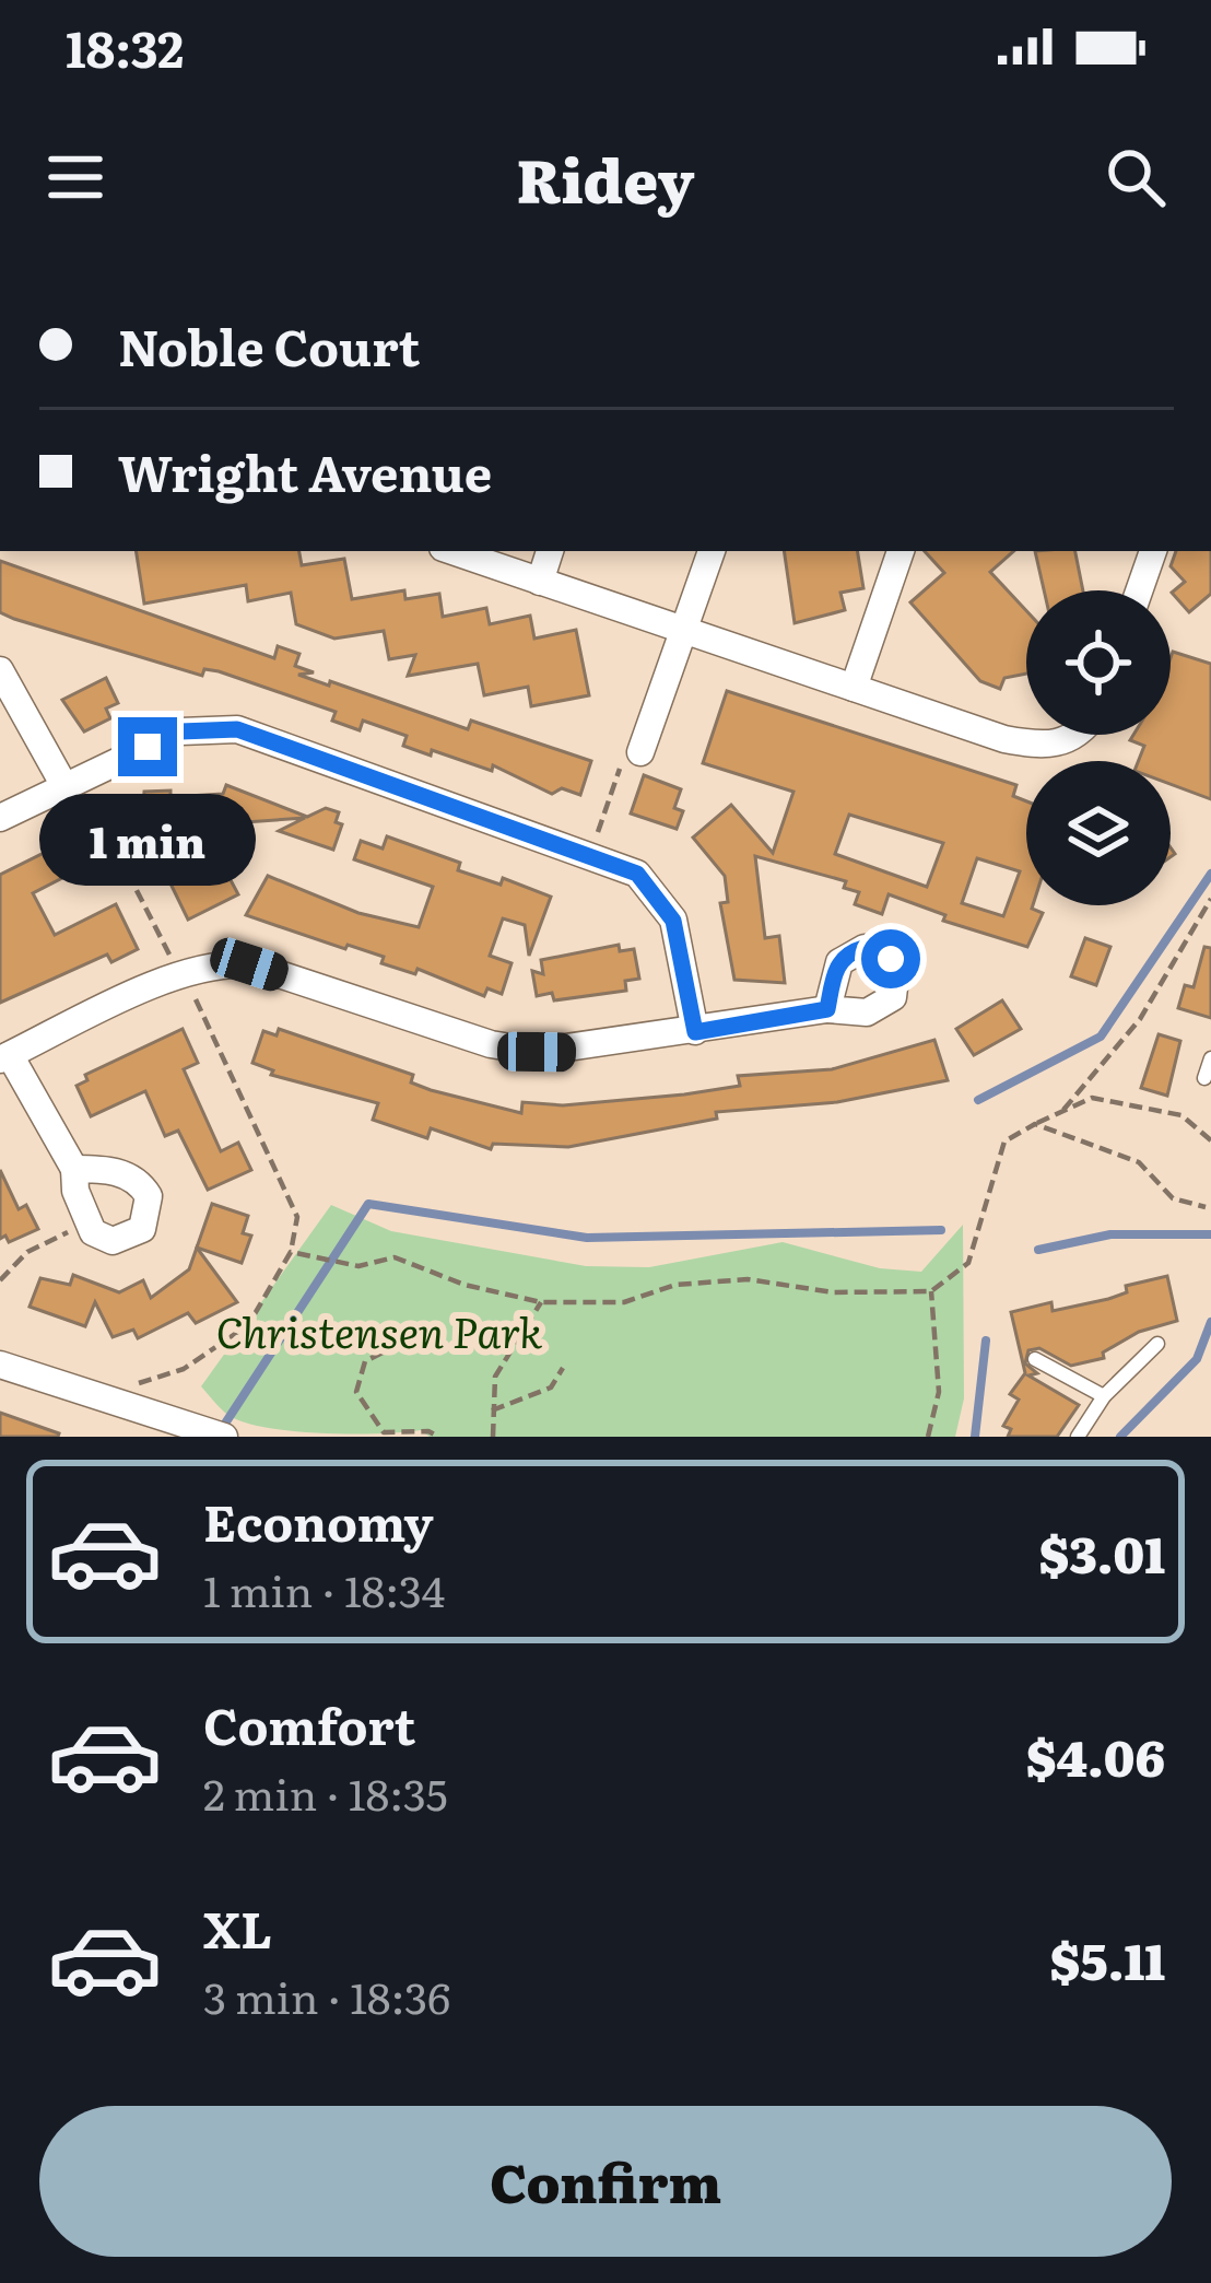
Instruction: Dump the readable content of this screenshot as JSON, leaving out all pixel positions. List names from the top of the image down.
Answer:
{
  "parks": ["Christensen Park"],
  "page": {
    "status": "18:32",
    "header": "Ridey",
    "banner": ["Noble Court", "Wright Avenue"],
    "bubble": "1 min",
    "list": [
      {
        "name": "Economy",
        "note": "1 min · 18:34",
        "value": "$3.01"
      },
      {
        "name": "Comfort",
        "note": "2 min · 18:35",
        "value": "$4.06"
      },
      {
        "name": "XL",
        "note": "3 min · 18:36",
        "value": "$5.11"
      }
    ],
    "buttons": "Confirm"
  }
}
